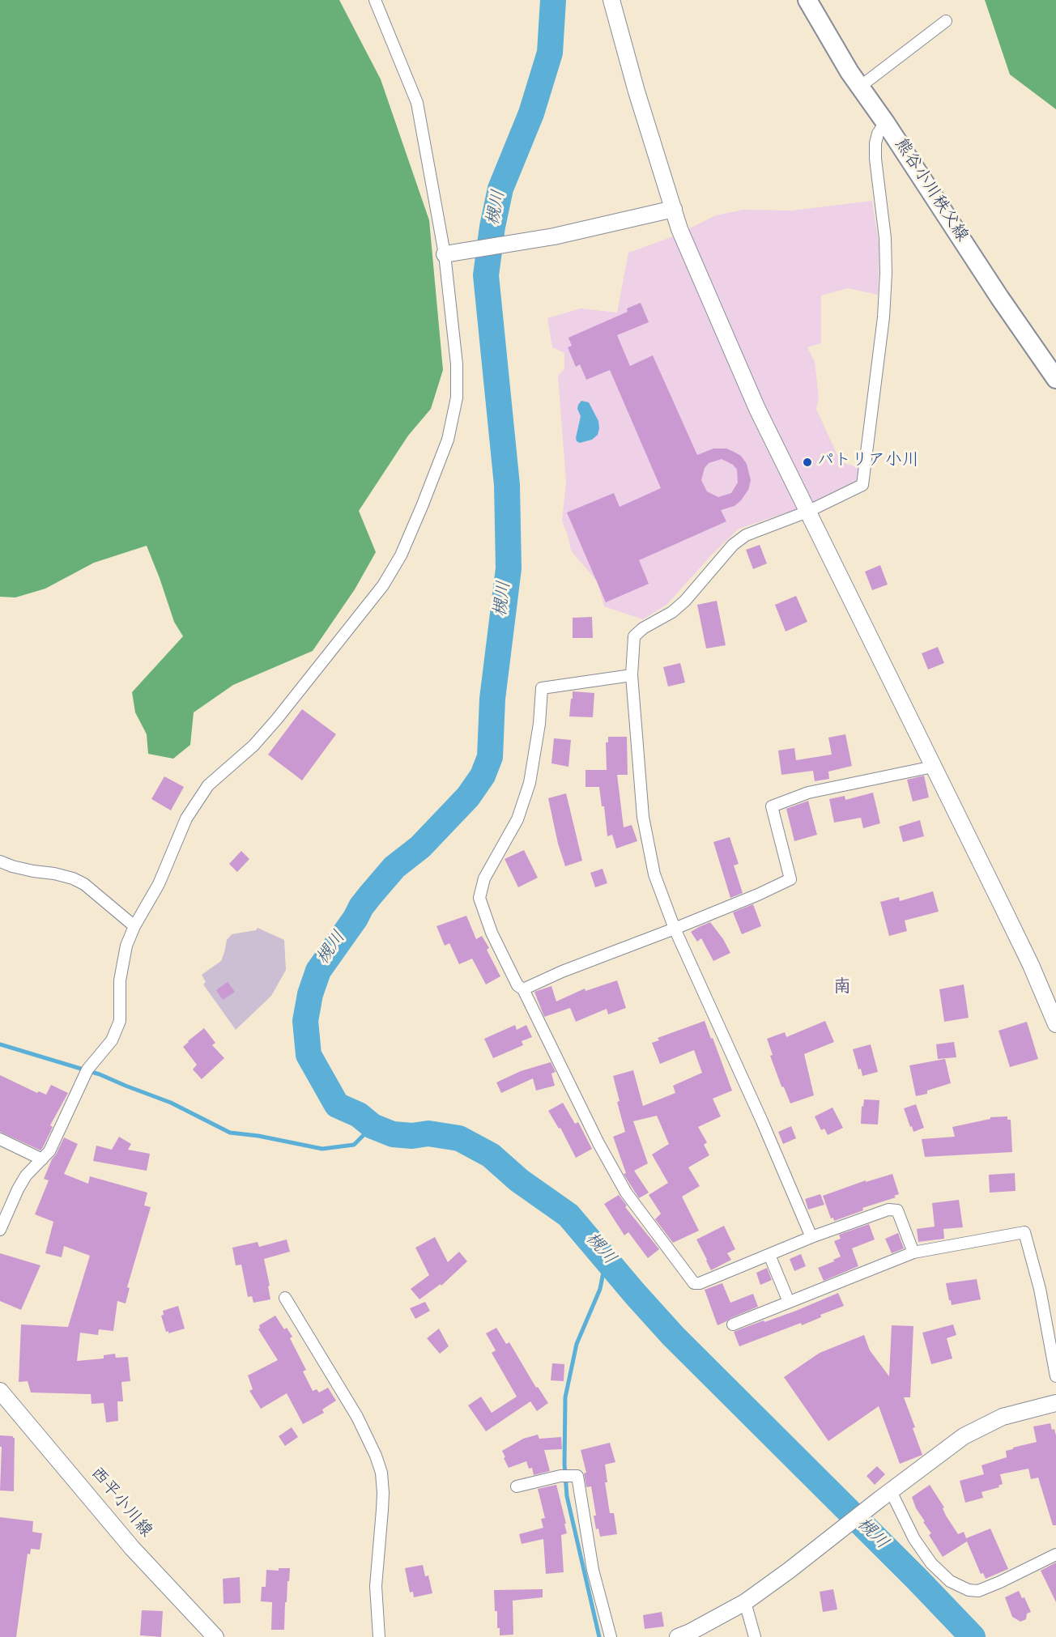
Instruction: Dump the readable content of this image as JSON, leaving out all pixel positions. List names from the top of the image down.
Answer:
{
  "streets": {
    "main road": ["熊谷小川秩父線"],
    "street": ["西平小川線"]
  },
  "districts": ["南"],
  "water": ["槻川"],
  "places": ["パトリア小川"]
}
